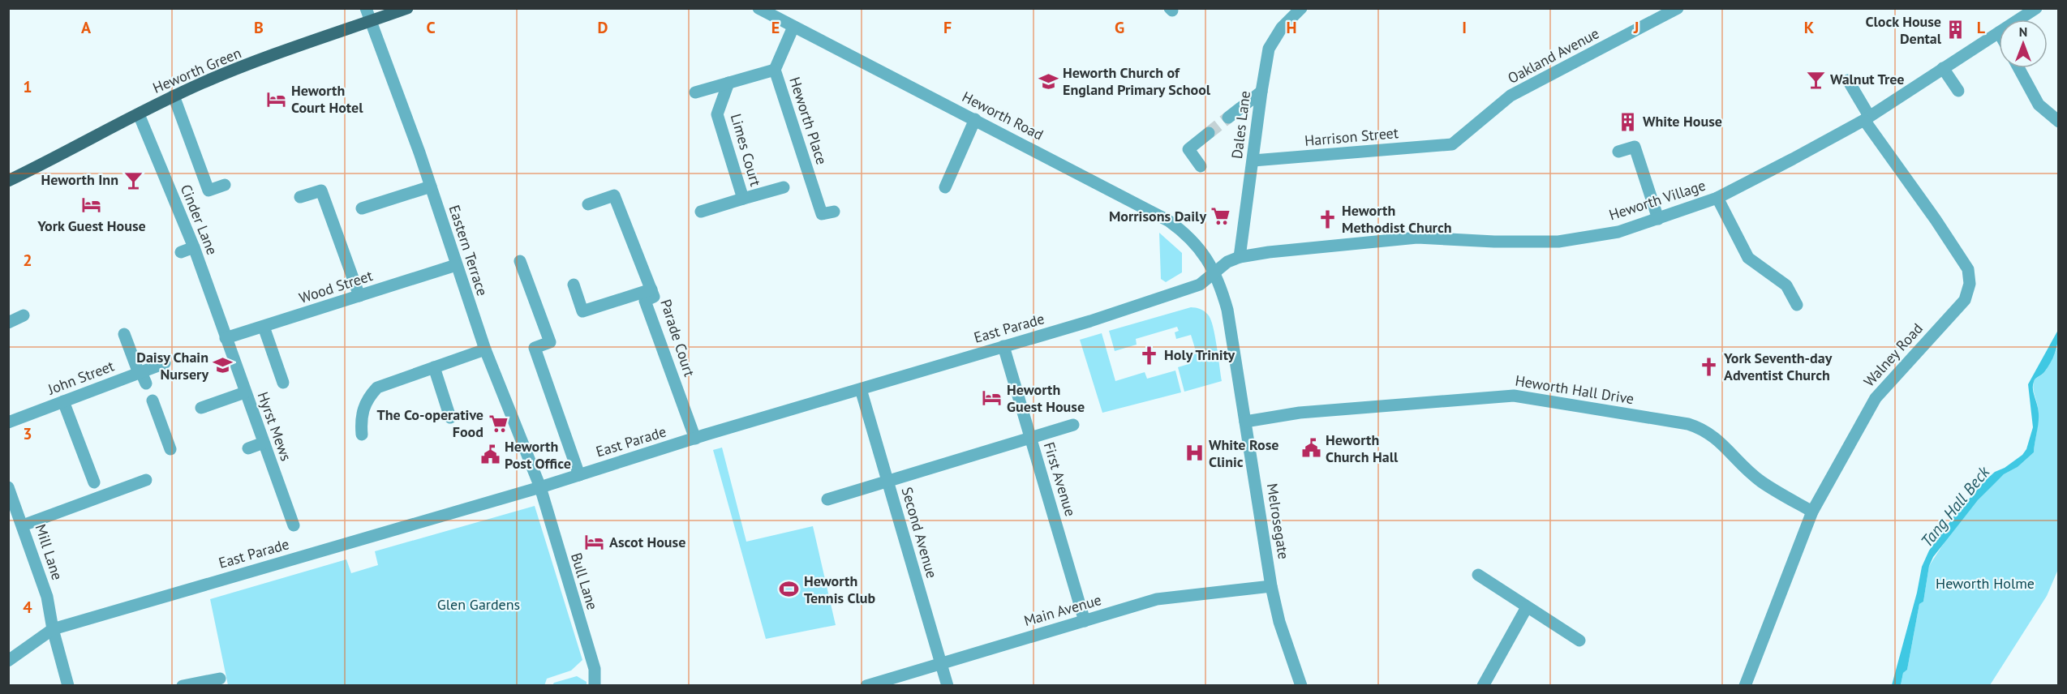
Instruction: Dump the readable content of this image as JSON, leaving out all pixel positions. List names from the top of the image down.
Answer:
{
  "streets": {
    "main road": ["Heworth Green"],
    "street": [
      "Oakland Avenue",
      "Heworth Road",
      "Heworth Place",
      "Dales Lane",
      "Harrison Street",
      "Limes Court",
      "Heworth Village",
      "Cinder Lane",
      "Eastern Terrace",
      "Wood Street",
      "East Parade",
      "Parade Court",
      "Walney Road",
      "John Street",
      "Heworth Hall Drive",
      "Hyrst Mews",
      "First Avenue",
      "Melrosegate",
      "Second Avenue",
      "Mill Lane",
      "Bull Lane",
      "Main Avenue"
    ]
  },
  "crossings": [
    ["Oakland Avenue", "Harrison Street"],
    ["Heworth Green", "Cinder Lane"],
    ["Heworth Green", "Eastern Terrace"],
    ["Heworth Road", "Heworth Place"],
    ["Heworth Road", "Heworth Village"],
    ["Heworth Road", "East Parade"],
    ["Heworth Road", "Melrosegate"],
    ["Dales Lane", "Harrison Street"],
    ["Dales Lane", "Heworth Village"],
    ["Heworth Village", "East Parade"],
    ["Heworth Village", "Walney Road"],
    ["Heworth Village", "Melrosegate"],
    ["Cinder Lane", "Wood Street"],
    ["Cinder Lane", "Hyrst Mews"],
    ["Eastern Terrace", "Wood Street"],
    ["Eastern Terrace", "East Parade"],
    ["Eastern Terrace", "Bull Lane"],
    ["Wood Street", "Hyrst Mews"],
    ["East Parade", "Parade Court"],
    ["East Parade", "First Avenue"],
    ["East Parade", "Melrosegate"],
    ["East Parade", "Second Avenue"],
    ["East Parade", "Mill Lane"],
    ["East Parade", "Bull Lane"],
    ["Walney Road", "Heworth Hall Drive"],
    ["Heworth Hall Drive", "Melrosegate"],
    ["First Avenue", "Main Avenue"],
    ["Melrosegate", "Main Avenue"],
    ["Second Avenue", "Main Avenue"]
  ],
  "water": ["Tang Hall Beck"],
  "parks": ["Heworth Holme", "Glen Gardens"],
  "places": {
    "building": ["Clock House Dental", "White House"],
    "bar": ["Walnut Tree", "Heworth Inn"],
    "school or university": ["Heworth Church of England Primary School", "Daisy Chain Nursery"],
    "hotel": [
      "Heworth Court Hotel",
      "York Guest House",
      "Heworth Guest House",
      "Ascot House"
    ],
    "supermarket": ["Morrisons Daily", "The Co-operative Food"],
    "church": ["Heworth Methodist Church", "Holy Trinity", "York Seventh-day Adventist Church"],
    "public building": ["Heworth Church Hall", "Heworth Post Office"],
    "hospital": ["White Rose Clinic"],
    "sports": ["Heworth Tennis Club"]
  },
  "north": "top",
  "grid": {
    "columns": [
      "A",
      "B",
      "C",
      "D",
      "E",
      "F",
      "G",
      "H",
      "I",
      "J",
      "K",
      "L"
    ],
    "rows": [
      "1",
      "2",
      "3",
      "4"
    ]
  }
}
